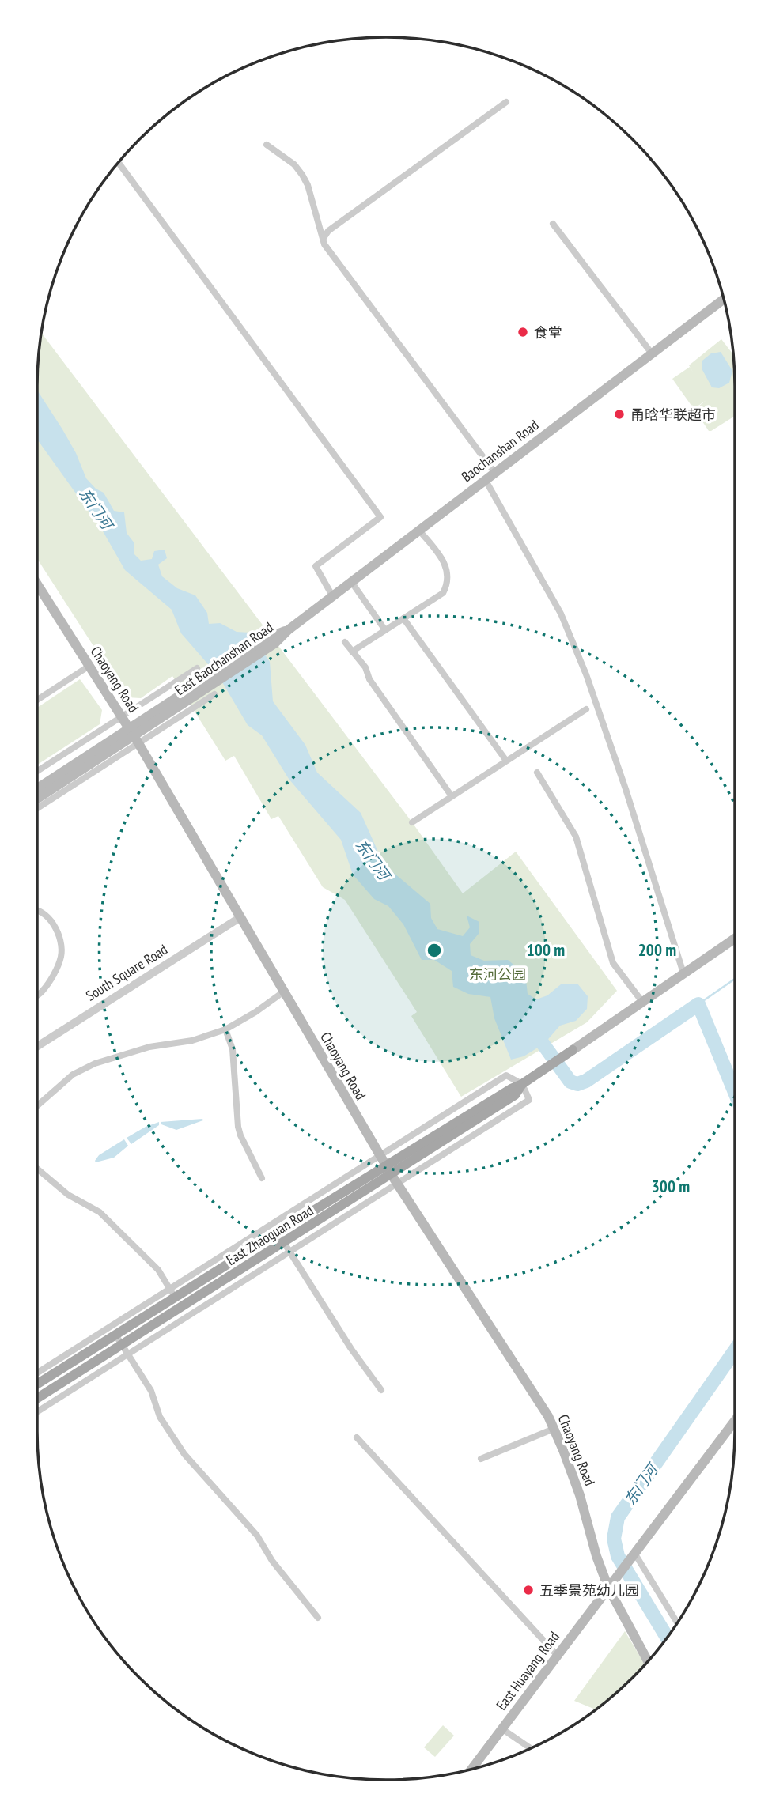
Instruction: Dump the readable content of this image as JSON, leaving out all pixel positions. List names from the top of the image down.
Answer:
{
  "streets": {
    "main road": [
      "Baochanshan Road",
      "East Baochanshan Road",
      "Chaoyang Road",
      "East Zhaoguan Road",
      "East Huayang Road"
    ],
    "street": ["South Square Road"]
  },
  "crossings": [
    ["Baochanshan Road", "East Baochanshan Road"],
    ["East Baochanshan Road", "Chaoyang Road"],
    ["Chaoyang Road", "South Square Road"],
    ["Chaoyang Road", "East Zhaoguan Road"],
    ["Chaoyang Road", "East Huayang Road"]
  ],
  "water": ["东门河"],
  "parks": ["东河公园"],
  "places": ["食堂", "甬晗华联超市", "五季景苑幼儿园"],
  "rings": ["100 m", "200 m", "300 m"]
}
